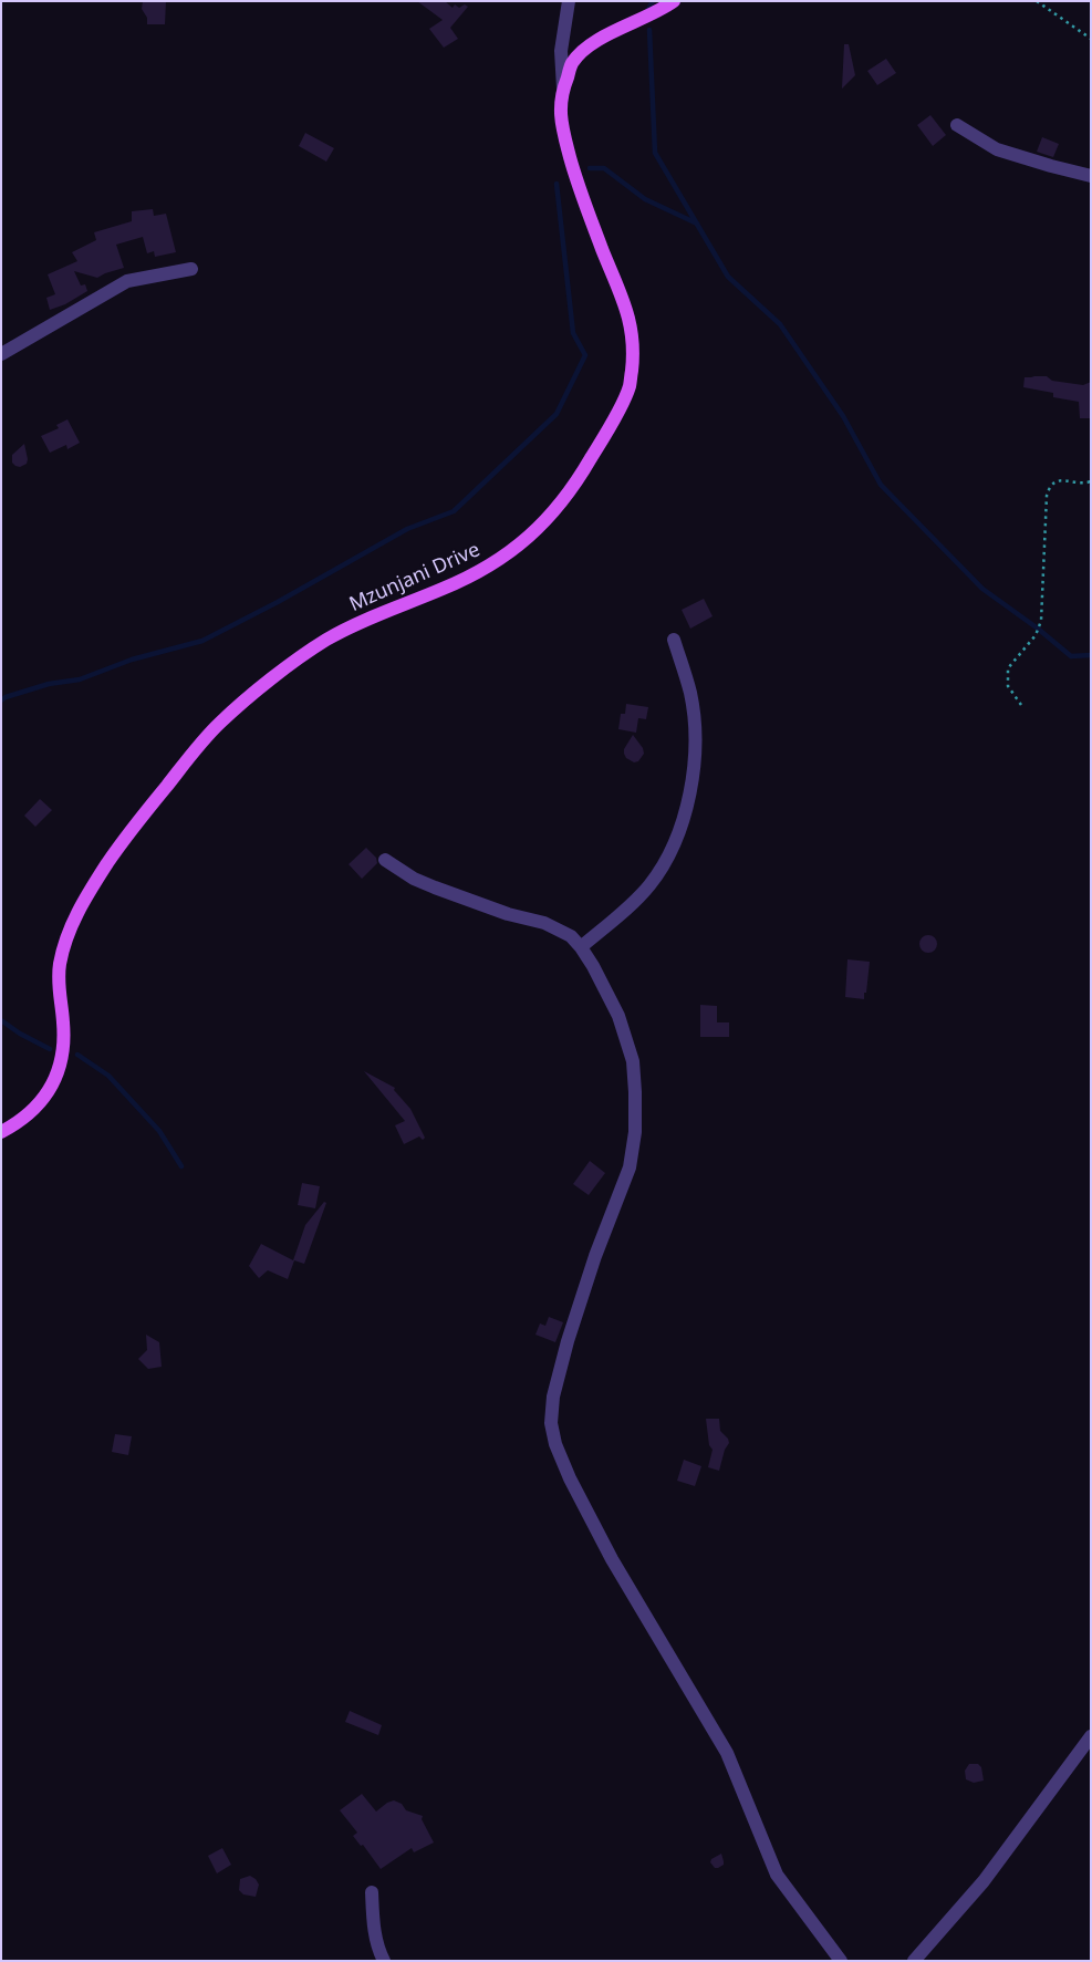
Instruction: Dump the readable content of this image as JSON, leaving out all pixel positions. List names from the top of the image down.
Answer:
{
  "streets": {
    "main road": ["Mzunjani Drive"]
  }
}
